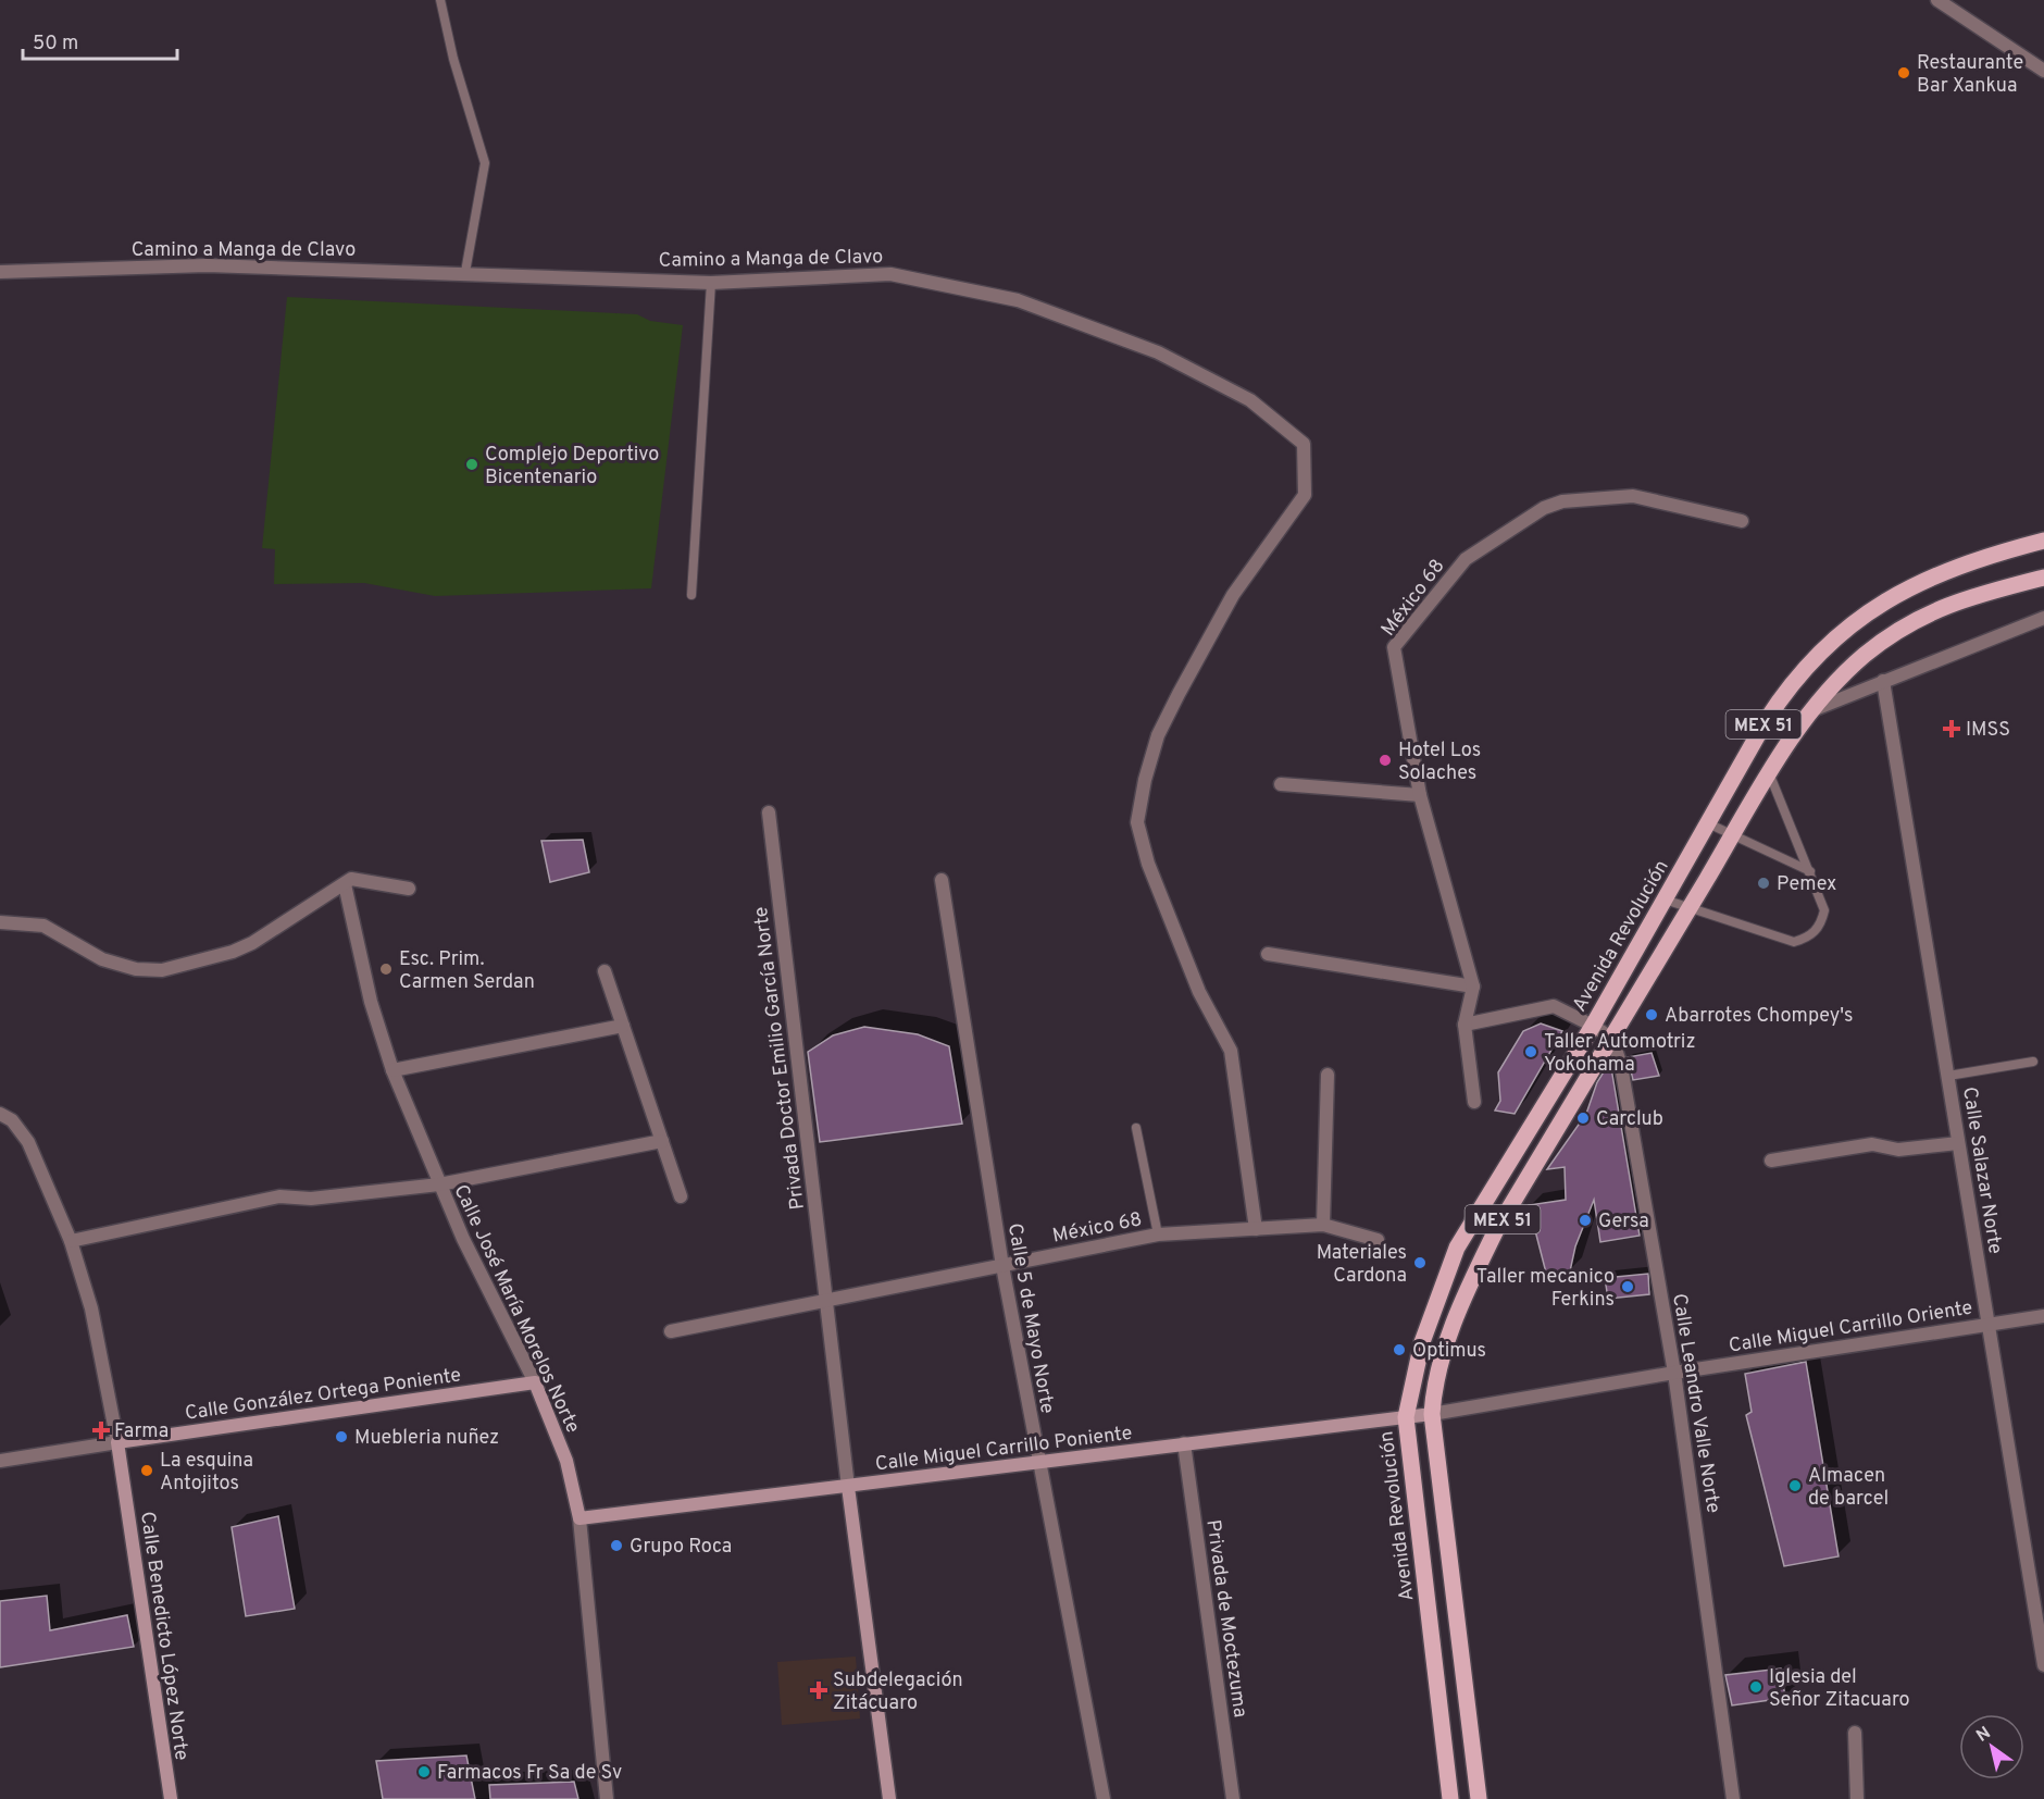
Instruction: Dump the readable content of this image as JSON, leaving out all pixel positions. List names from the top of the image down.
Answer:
{
  "streets": {
    "main road": ["MEX 51", "Avenida Revolución"],
    "street": [
      "Camino a Manga de Clavo",
      "México 68",
      "Privada Doctor Emilio García Norte",
      "Calle Salazar Norte",
      "Calle José María Morelos Norte",
      "Calle 5 de Mayo Norte",
      "Calle Miguel Carrillo Oriente",
      "Calle González Ortega Poniente",
      "Calle Leandro Valle Norte",
      "Calle Miguel Carrillo Poniente",
      "Privada de Moctezuma",
      "Calle Benedicto López Norte"
    ]
  },
  "crossings": [
    ["Camino a Manga de Clavo", "México 68"],
    ["México 68", "Privada Doctor Emilio García Norte"],
    ["México 68", "Calle 5 de Mayo Norte"],
    ["MEX 51", "Calle Miguel Carrillo Oriente"],
    ["MEX 51", "Calle Leandro Valle Norte"],
    ["MEX 51", "Calle Miguel Carrillo Poniente"],
    ["Avenida Revolución", "Calle Miguel Carrillo Poniente"],
    ["Privada Doctor Emilio García Norte", "Calle Miguel Carrillo Poniente"],
    ["Calle Salazar Norte", "Calle Miguel Carrillo Oriente"],
    ["Calle José María Morelos Norte", "Calle González Ortega Poniente"],
    ["Calle José María Morelos Norte", "Calle Miguel Carrillo Poniente"],
    ["Calle 5 de Mayo Norte", "Calle Miguel Carrillo Poniente"],
    ["Calle Miguel Carrillo Oriente", "Calle Leandro Valle Norte"],
    ["Calle Miguel Carrillo Oriente", "Calle Miguel Carrillo Poniente"],
    ["Calle González Ortega Poniente", "Calle Benedicto López Norte"],
    ["Calle Miguel Carrillo Poniente", "Privada de Moctezuma"]
  ],
  "places": {
    "other": [
      "Restaurante Bar Xankua",
      "Complejo Deportivo Bicentenario",
      "Hotel Los Solaches",
      "Pemex",
      "Esc. Prim. Carmen Serdan",
      "Abarrotes Chompey's",
      "Taller Automotriz Yokohama",
      "Carclub",
      "Gersa",
      "Materiales Cardona",
      "Taller mecanico Ferkins",
      "Optimus",
      "Muebleria nuñez",
      "La esquina Antojitos",
      "Almacen de barcel",
      "Grupo Roca",
      "Iglesia del Señor Zitacuaro",
      "Farmacos Fr Sa de Sv"
    ],
    "health": ["IMSS", "Farma", "Subdelegación Zitácuaro"]
  },
  "scale_bar": "50 m",
  "north": "top left"
}
